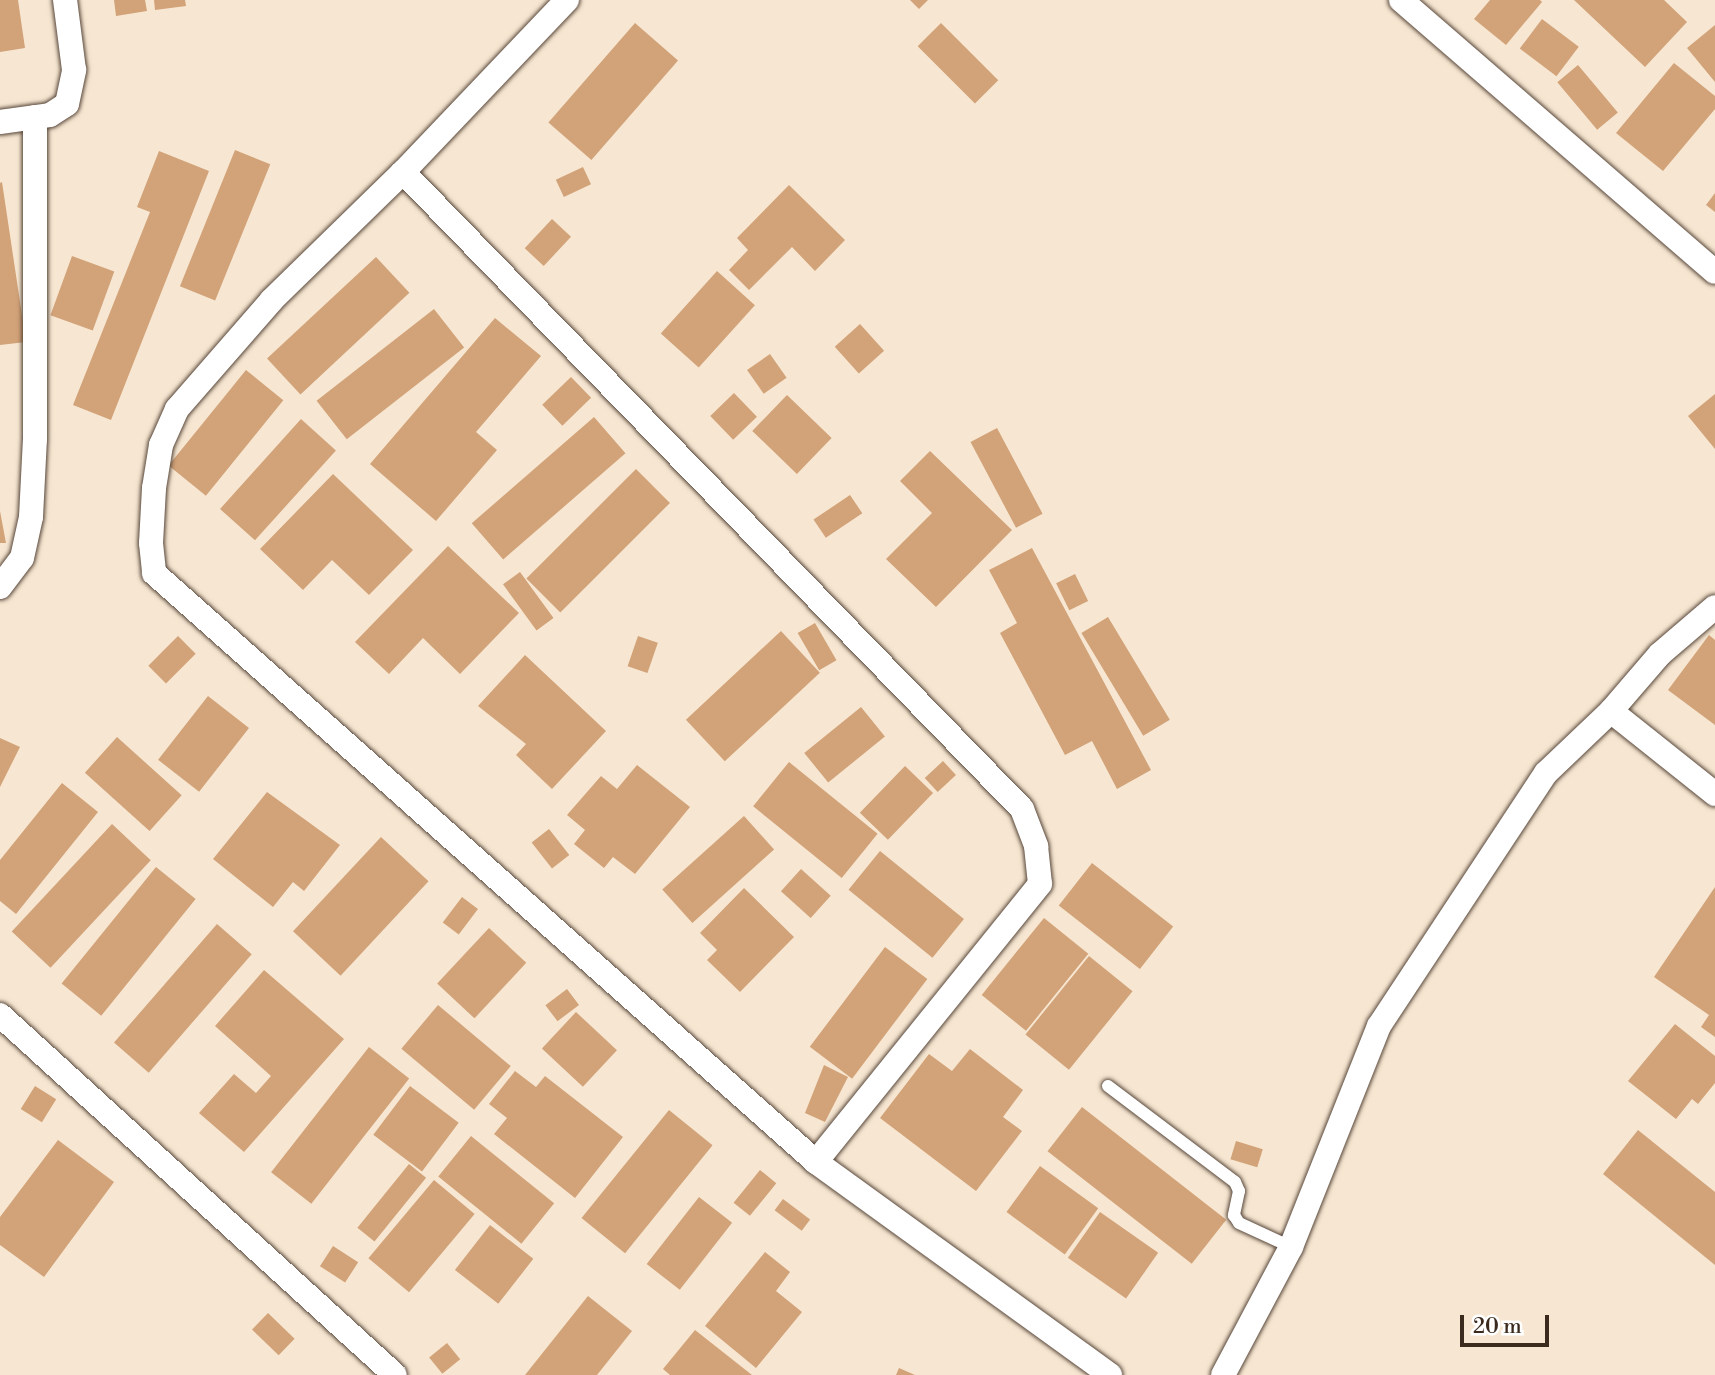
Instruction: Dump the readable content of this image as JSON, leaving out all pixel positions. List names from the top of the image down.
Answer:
{
  "scale_bar": "20 m"
}
